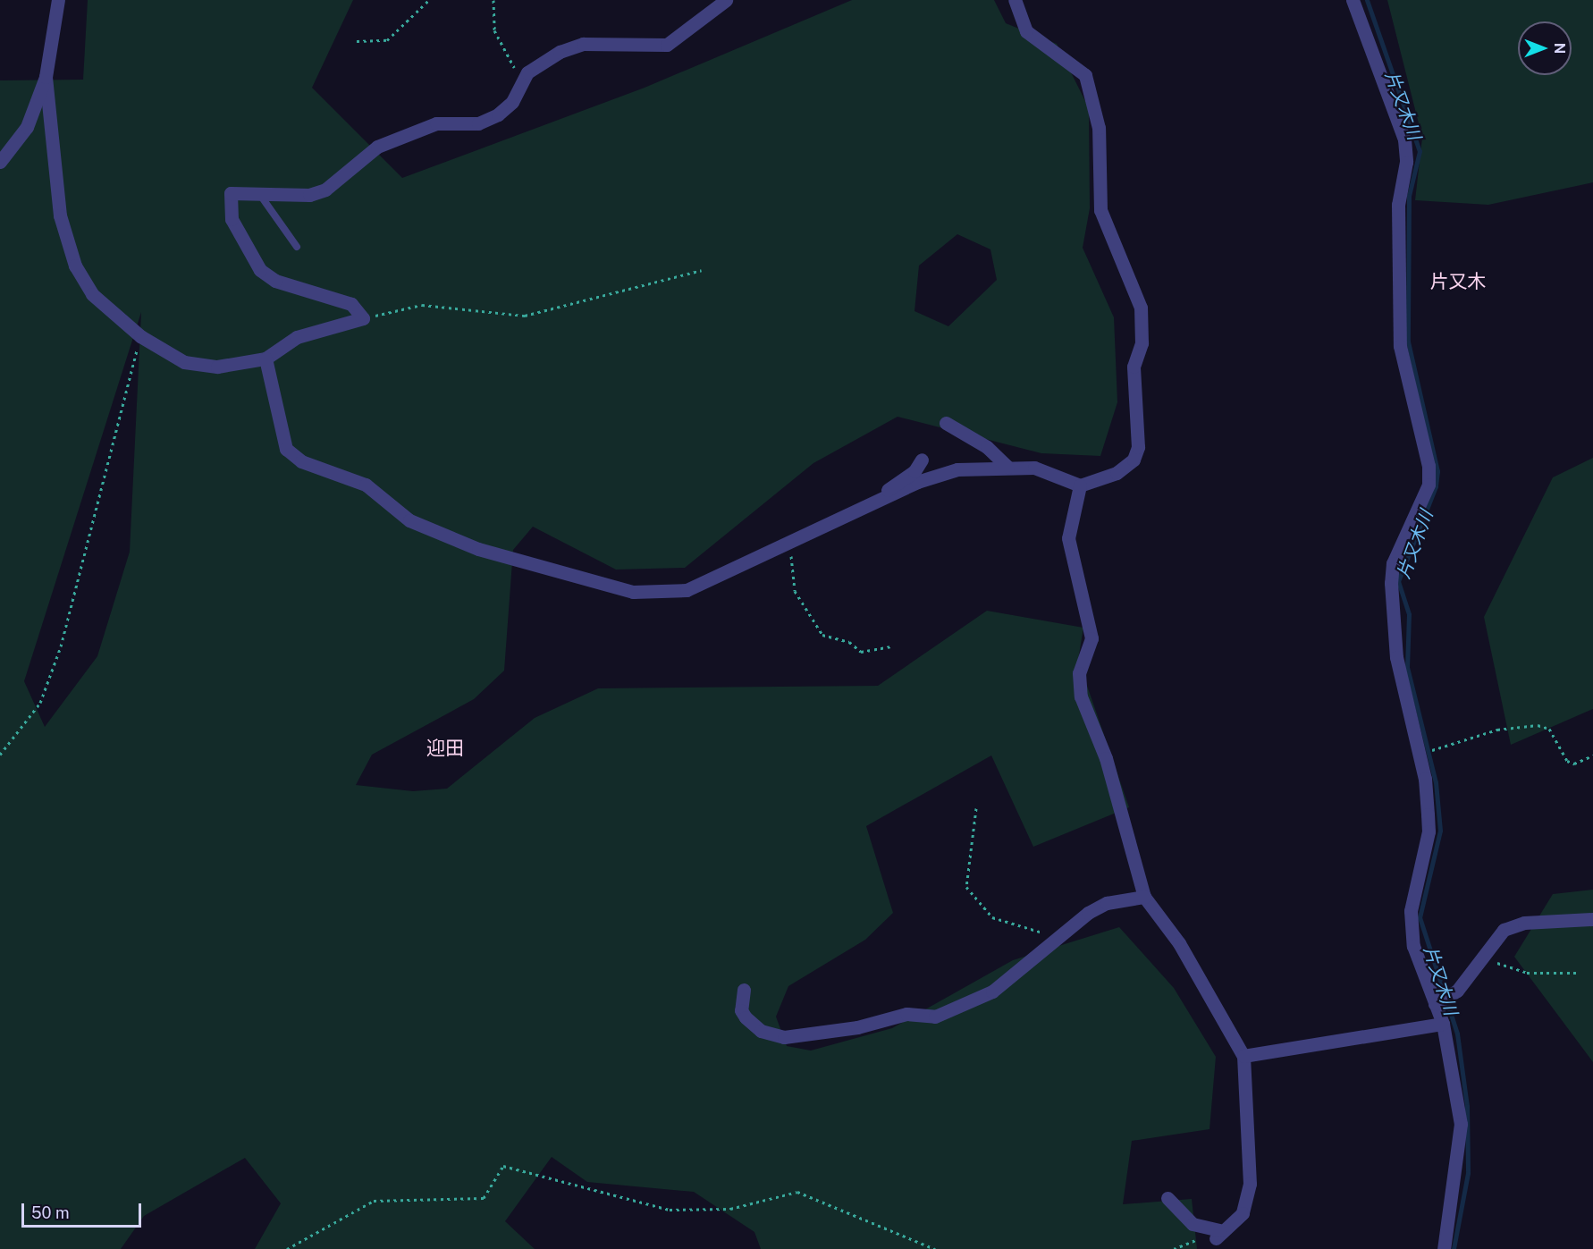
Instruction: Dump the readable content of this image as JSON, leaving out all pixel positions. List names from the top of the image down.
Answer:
{
  "districts": ["片又木", "迎田"],
  "water": ["片又木川"],
  "scale_bar": "50 m",
  "north": "right"
}
